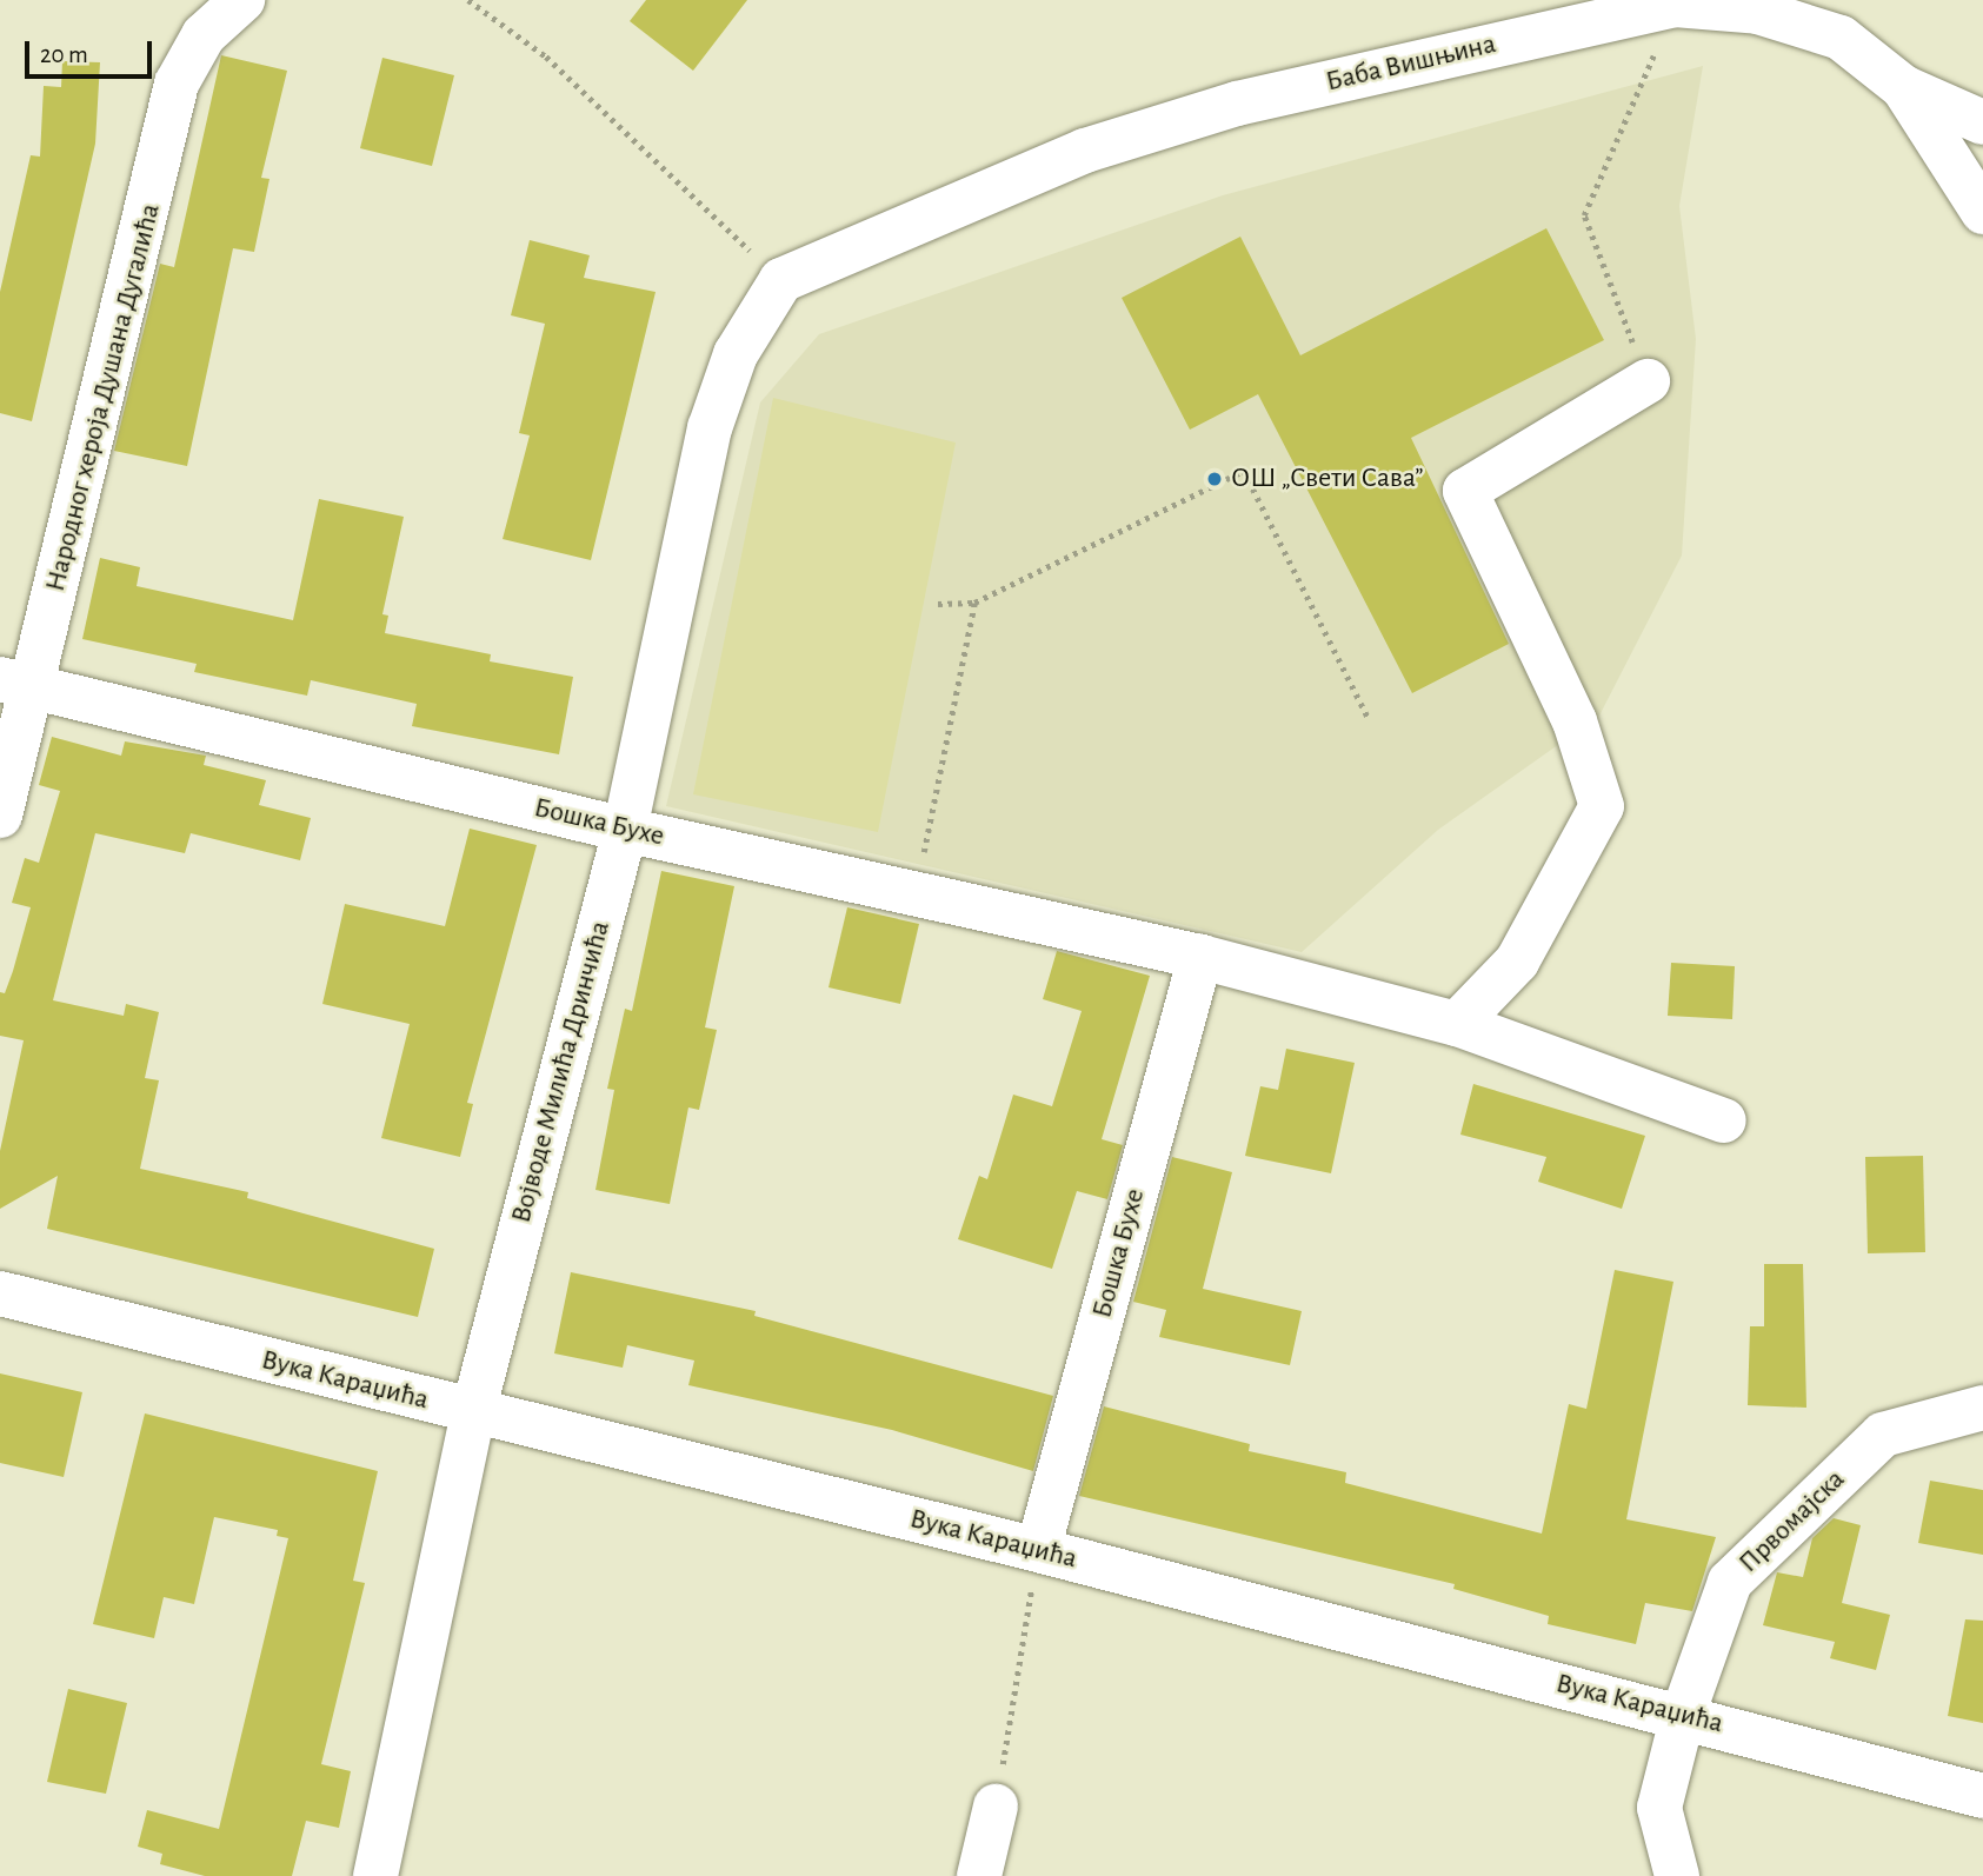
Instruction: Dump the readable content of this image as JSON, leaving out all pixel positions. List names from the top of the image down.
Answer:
{
  "streets": {
    "street": [
      "Баба Вишњина",
      "Народног хероја Душана Дугалића",
      "Бошка Бухе",
      "Војводе Милића Дринчића",
      "Вука Караџића",
      "Првомајска"
    ]
  },
  "crossings": [
    ["Баба Вишњина", "Војводе Милића Дринчића"],
    ["Народног хероја Душана Дугалића", "Бошка Бухе"],
    ["Бошка Бухе", "Војводе Милића Дринчића"],
    ["Бошка Бухе", "Вука Караџића"],
    ["Војводе Милића Дринчића", "Вука Караџића"],
    ["Вука Караџића", "Првомајска"]
  ],
  "places": ["ОШ „Свети Сава”"],
  "scale_bar": "20 m"
}
